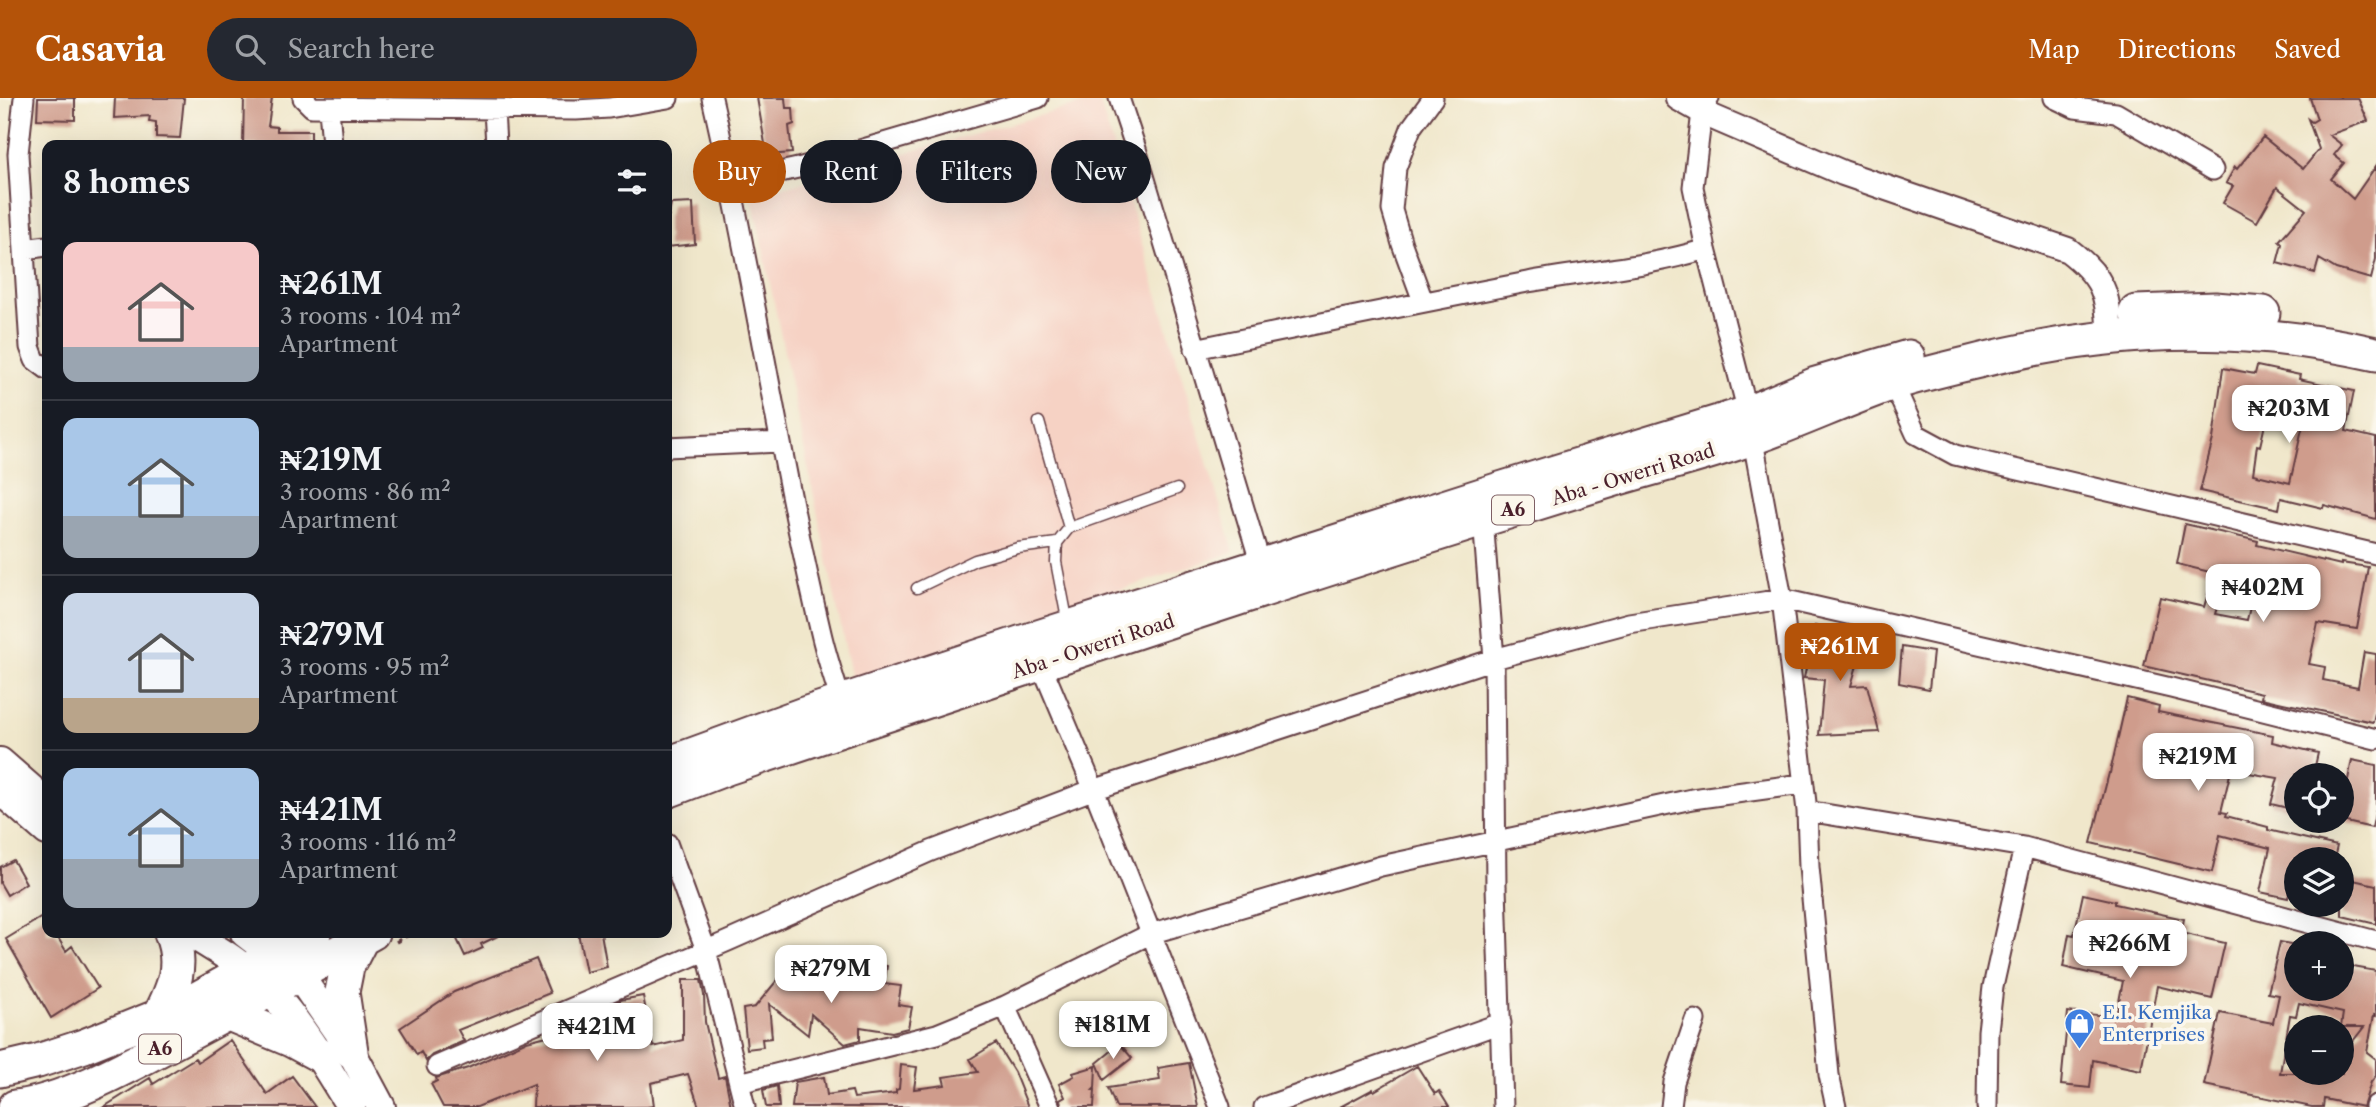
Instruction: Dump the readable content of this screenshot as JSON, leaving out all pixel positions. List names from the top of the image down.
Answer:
{
  "streets": {
    "highway": ["Aba - Owerri Road", "A6"]
  },
  "places": {
    "shop": ["E.I. Kemjika Enterprises"]
  },
  "page": {
    "header": "Casavia",
    "search": "Search here",
    "nav": ["Map", "Directions", "Saved"],
    "chip": [
      "Buy",
      "Rent",
      "Filters",
      "New"
    ],
    "heading": "8 homes",
    "list": [
      {
        "name": "₦261M",
        "note": "3 rooms · 104 m² · Apartment"
      },
      {
        "name": "₦219M",
        "note": "3 rooms · 86 m² · Apartment"
      },
      {
        "name": "₦279M",
        "note": "3 rooms · 95 m² · Apartment"
      },
      {
        "name": "₦421M",
        "note": "3 rooms · 116 m² · Apartment"
      }
    ],
    "price": [
      "₦203M",
      "₦402M",
      "₦261M",
      "₦219M",
      "₦266M",
      "₦279M",
      "₦181M",
      "₦421M"
    ],
    "map_buttons": ["+", "−"]
  }
}
